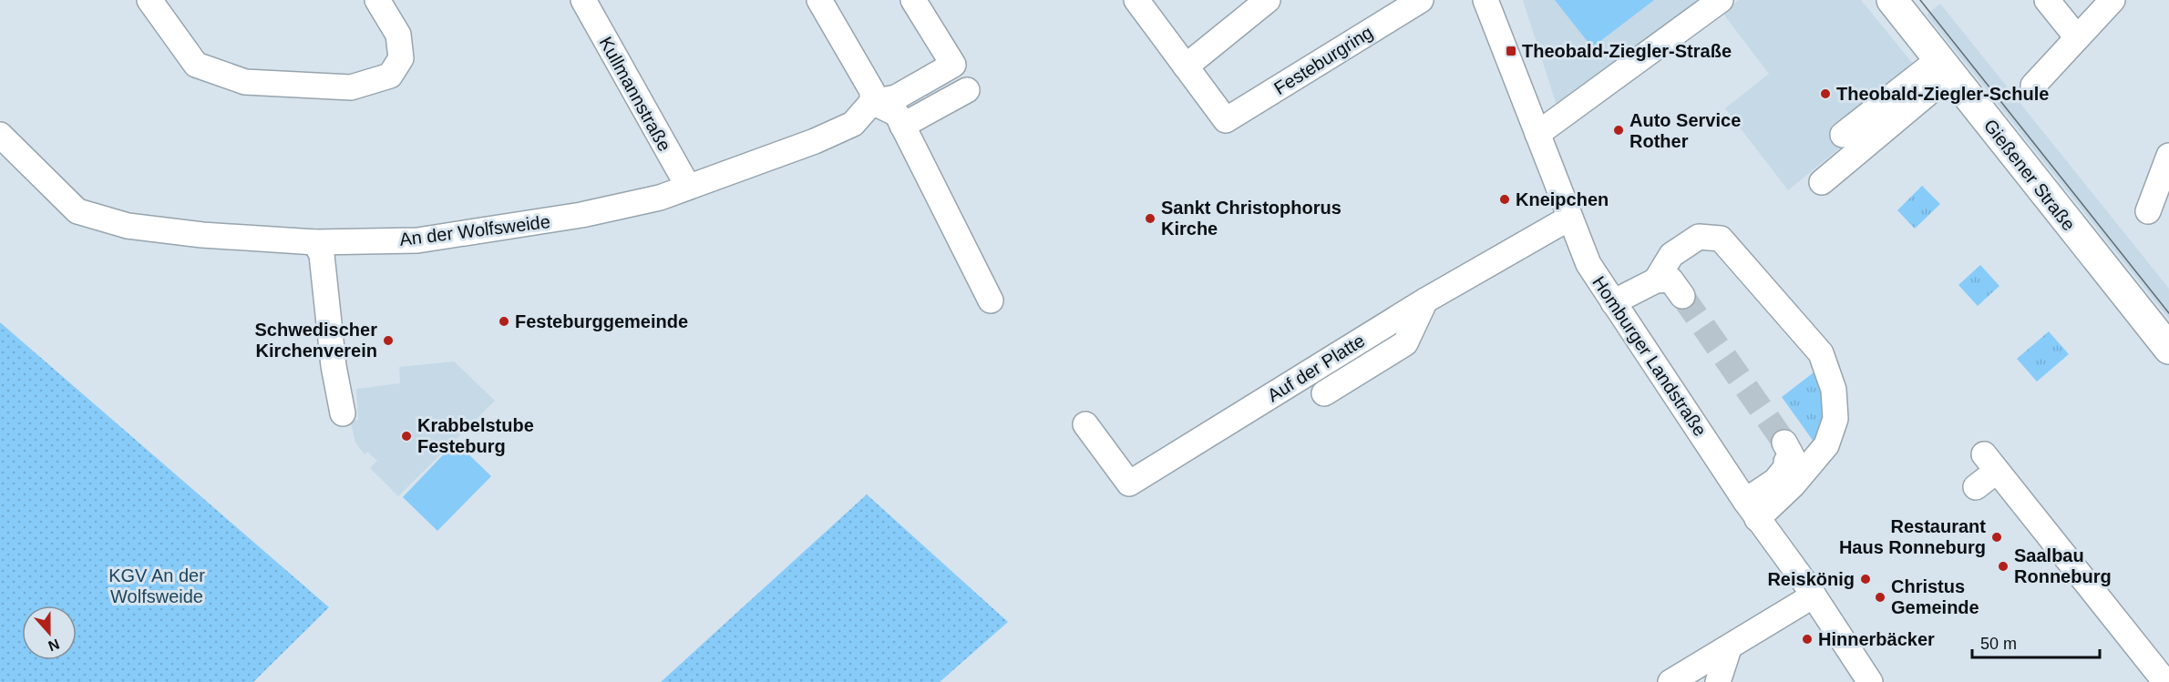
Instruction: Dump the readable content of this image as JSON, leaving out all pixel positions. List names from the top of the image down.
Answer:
{
  "streets": {
    "main road": ["Gießener Straße"],
    "street": [
      "Festeburgring",
      "Kullmannstraße",
      "An der Wolfsweide",
      "Homburger Landstraße",
      "Auf der Platte"
    ]
  },
  "crossings": [
    ["Kullmannstraße", "An der Wolfsweide"],
    ["Homburger Landstraße", "Auf der Platte"]
  ],
  "parks": ["KGV An der Wolfsweide"],
  "places": {
    "transit": ["Theobald-Ziegler-Straße"],
    "other": [
      "Theobald-Ziegler-Schule",
      "Auto Service Rother",
      "Kneipchen",
      "Sankt Christophorus Kirche",
      "Festeburggemeinde",
      "Schwedischer Kirchenverein",
      "Krabbelstube Festeburg",
      "Restaurant Haus Ronneburg",
      "Saalbau Ronneburg",
      "Reiskönig",
      "Christus Gemeinde",
      "Hinnerbäcker"
    ]
  },
  "scale_bar": "50 m",
  "north": "bottom"
}
